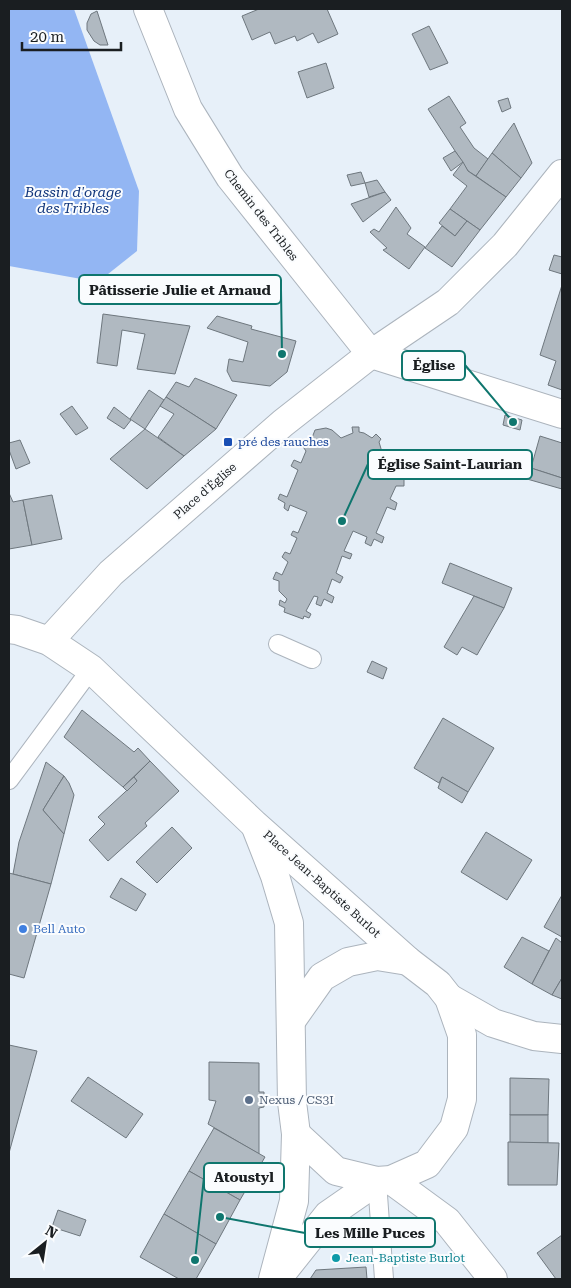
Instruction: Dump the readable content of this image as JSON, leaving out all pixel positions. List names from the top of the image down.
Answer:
{
  "streets": {
    "street": ["Chemin des Tribles", "Place d'Église", "Place Jean-Baptiste Burlot"]
  },
  "crossings": [
    ["Chemin des Tribles", "Place d'Église"]
  ],
  "water": ["Bassin d'orage des Tribles"],
  "places": {
    "other": [
      "Pâtisserie Julie et Arnaud",
      "Église",
      "Église Saint-Laurian",
      "Bell Auto",
      "Nexus / CS3I",
      "Les Mille Puces",
      "Jean-Baptiste Burlot",
      "Atoustyl"
    ],
    "transit": ["pré des rauches"]
  },
  "scale_bar": "20 m",
  "north": "top right"
}
